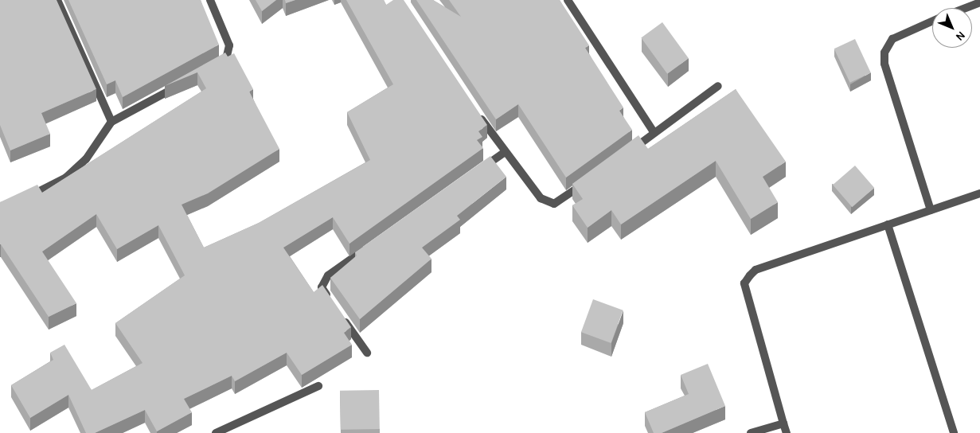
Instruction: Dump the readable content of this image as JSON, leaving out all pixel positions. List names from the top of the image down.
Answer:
{
  "north": "bottom right"
}
